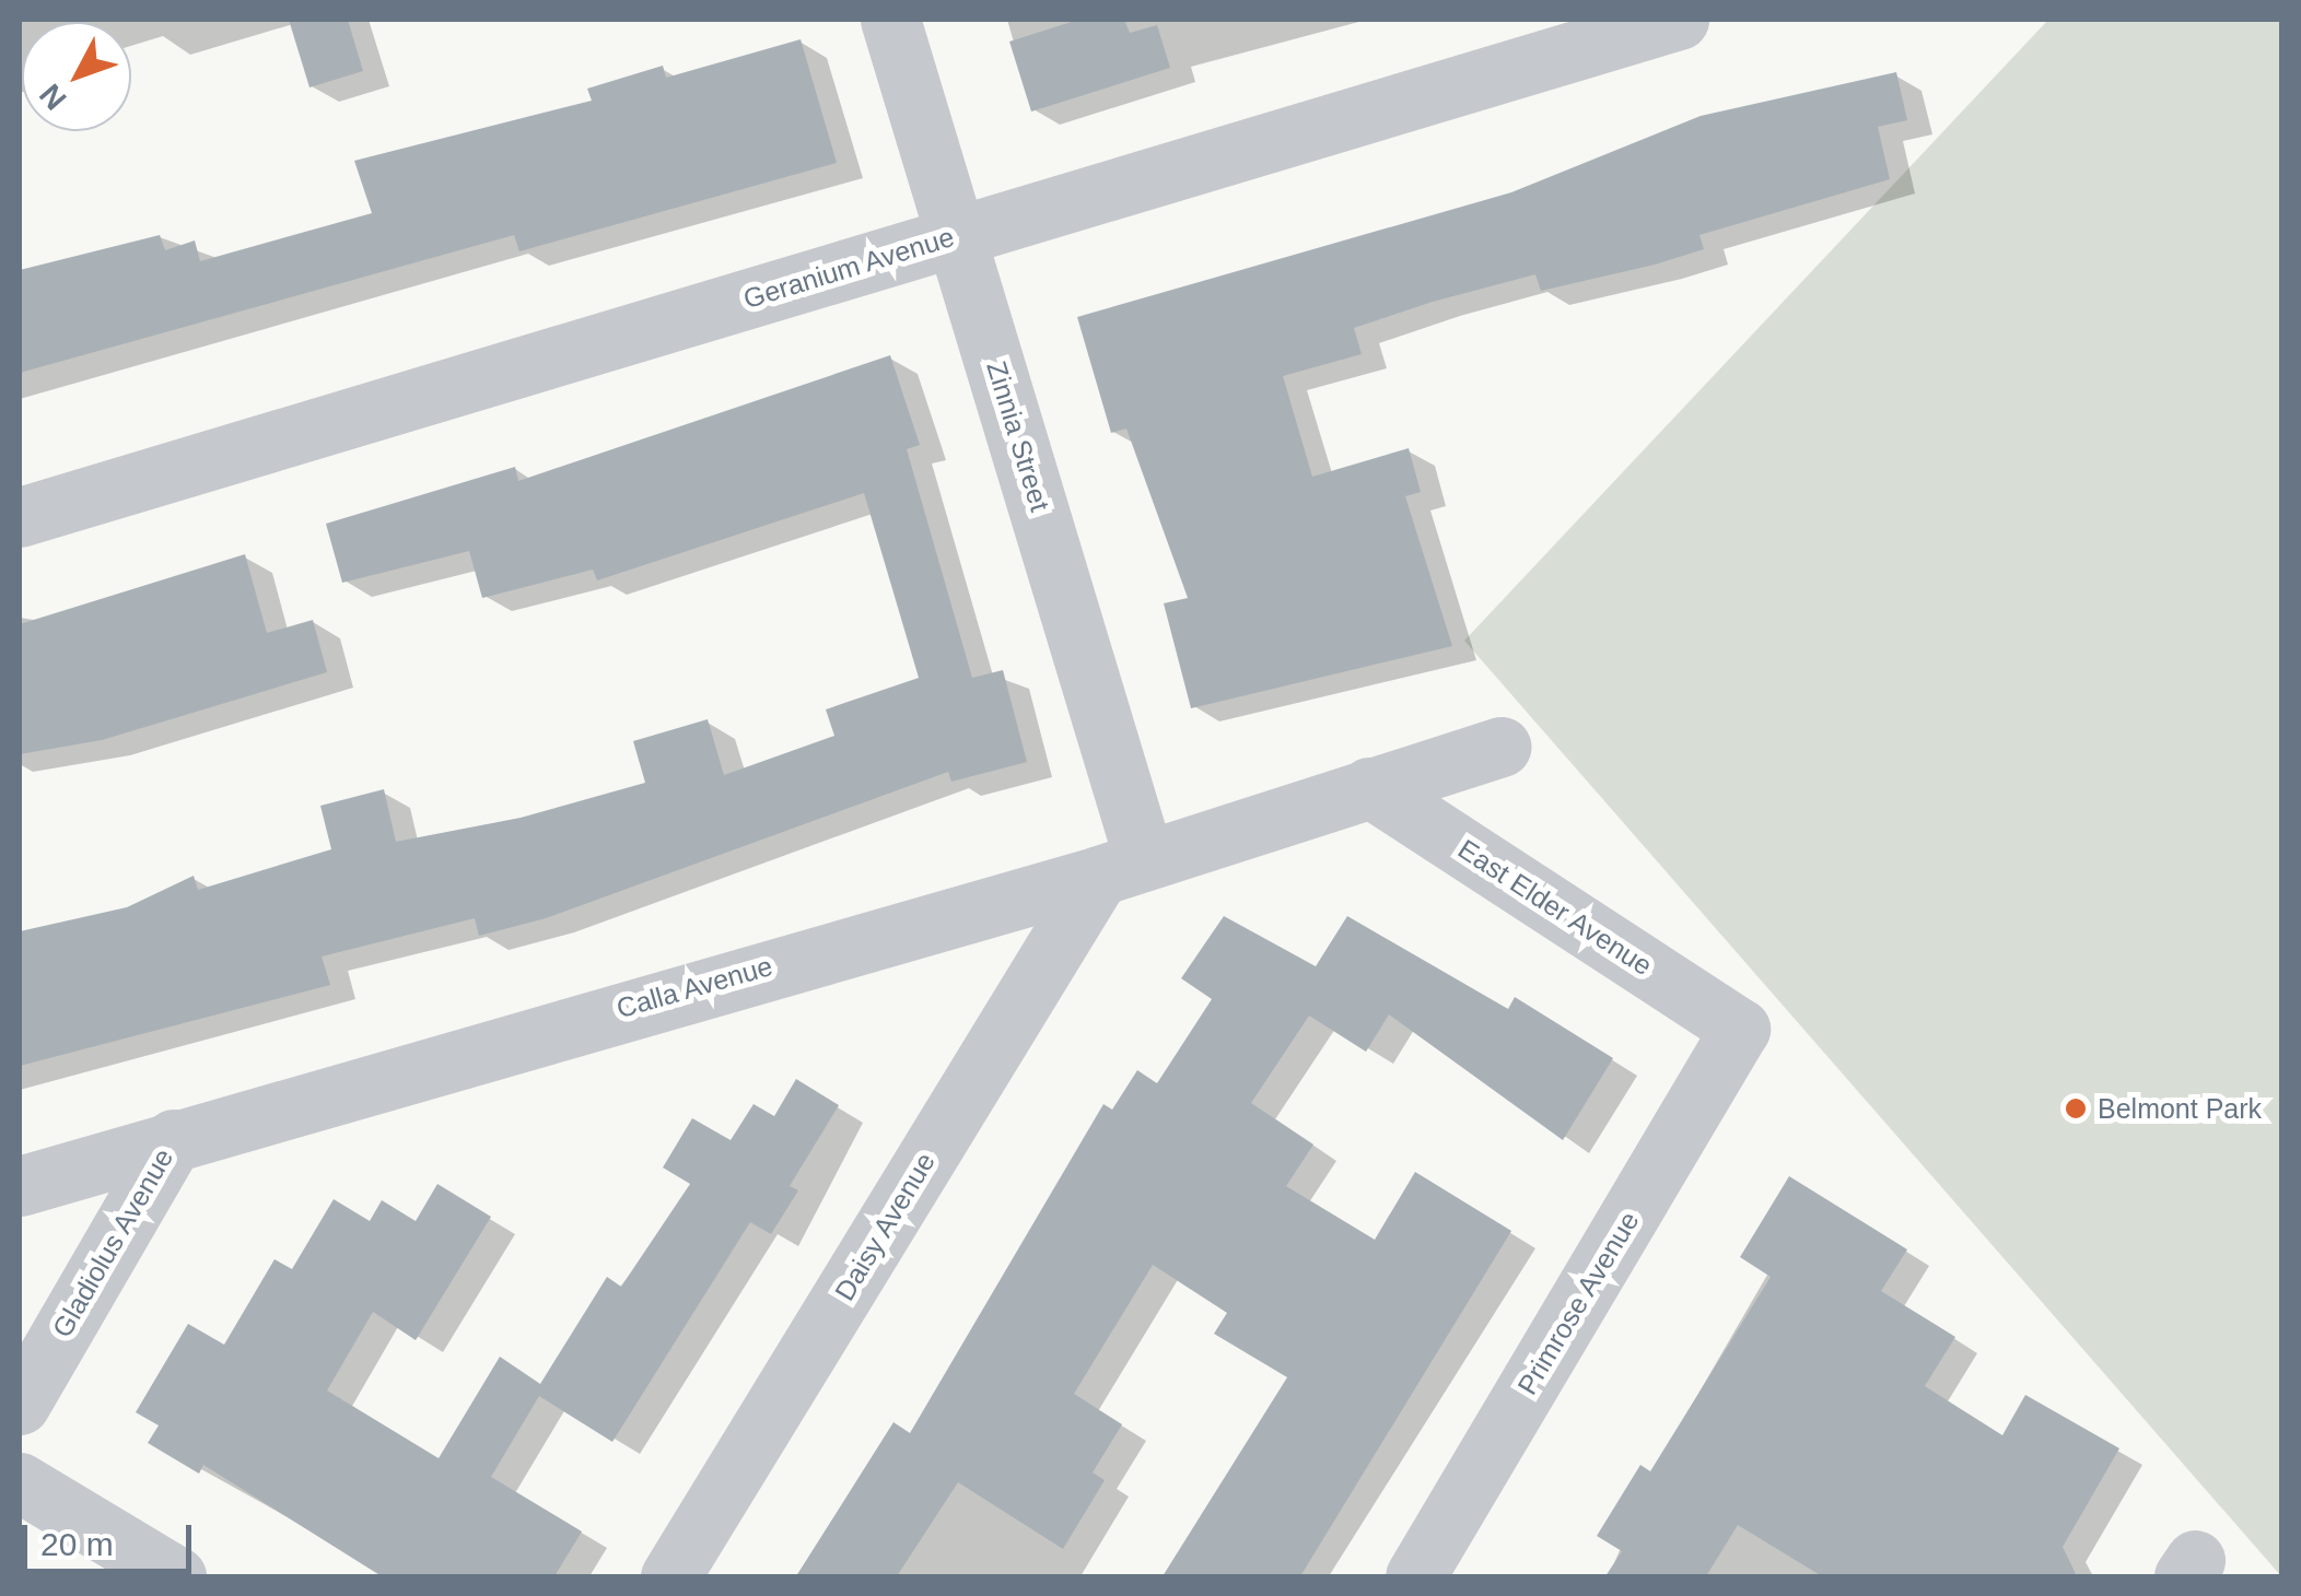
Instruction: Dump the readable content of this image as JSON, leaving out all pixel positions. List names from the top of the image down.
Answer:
{
  "streets": {
    "street": [
      "Geranium Avenue",
      "Zinnia Street",
      "East Elder Avenue",
      "Calla Avenue",
      "Daisy Avenue",
      "Gladiolus Avenue",
      "Primrose Avenue"
    ]
  },
  "crossings": [
    ["Geranium Avenue", "Zinnia Street"],
    ["Zinnia Street", "Calla Avenue"],
    ["Zinnia Street", "Daisy Avenue"],
    ["East Elder Avenue", "Calla Avenue"],
    ["East Elder Avenue", "Primrose Avenue"],
    ["Calla Avenue", "Daisy Avenue"],
    ["Calla Avenue", "Gladiolus Avenue"]
  ],
  "places": ["Belmont Park"],
  "scale_bar": "20 m",
  "north": "bottom left"
}
